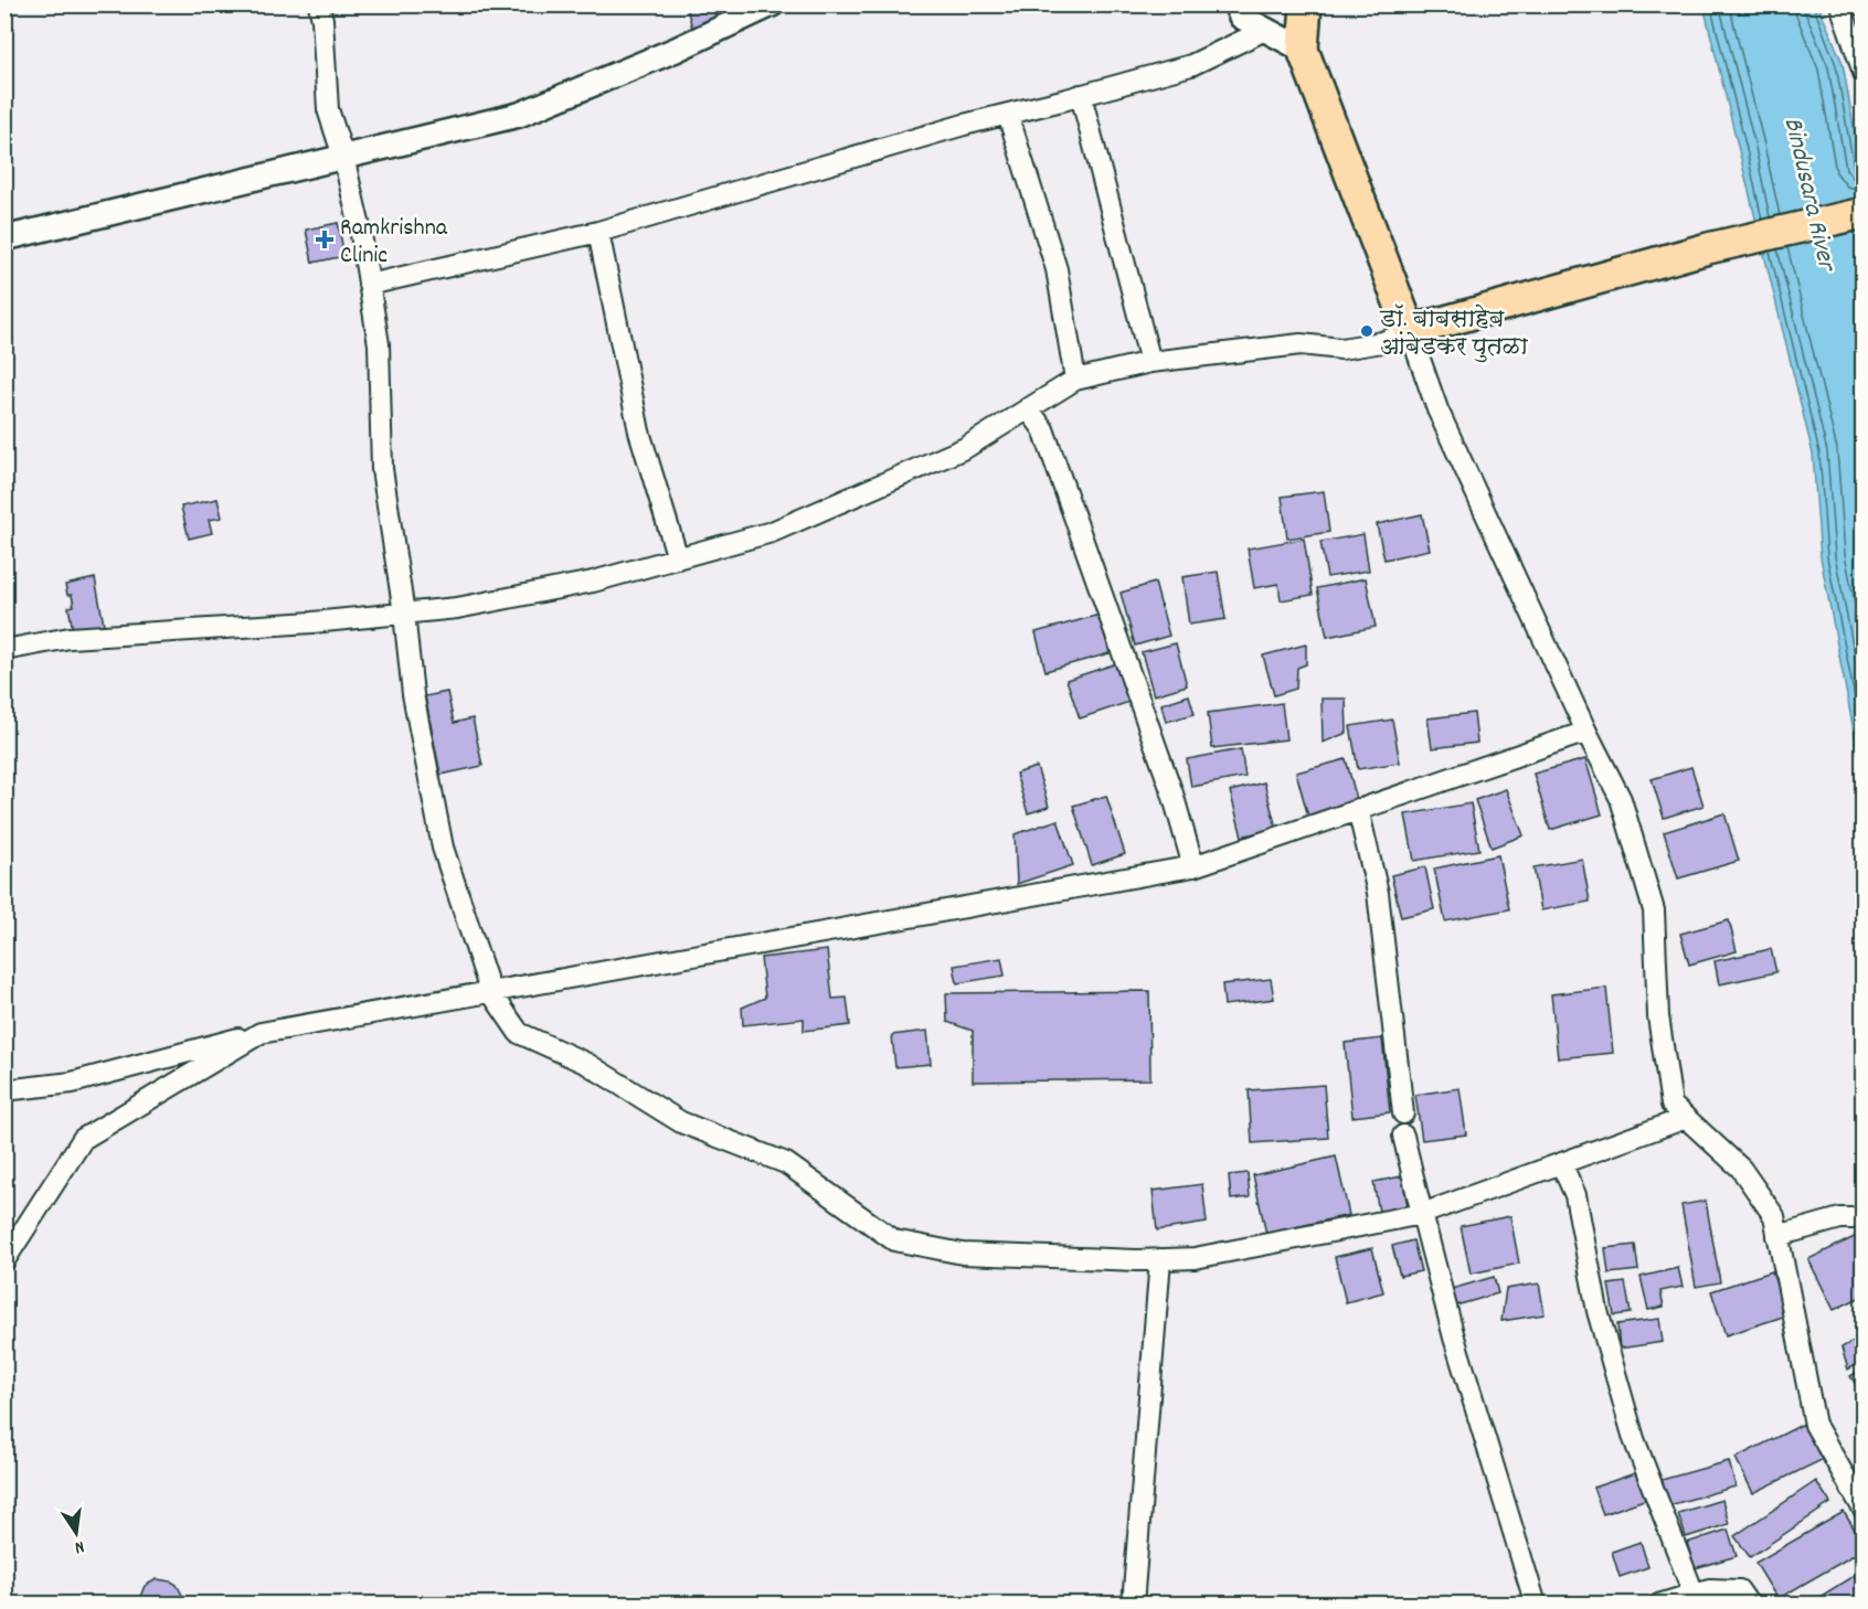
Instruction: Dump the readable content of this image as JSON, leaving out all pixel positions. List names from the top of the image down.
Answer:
{
  "water": ["Bindusara River"],
  "places": {
    "health": ["Ramkrishna Clinic"],
    "other": ["डॉ. बाबसाहेब आंबेडकर पुतळा"]
  },
  "north": "bottom"
}
